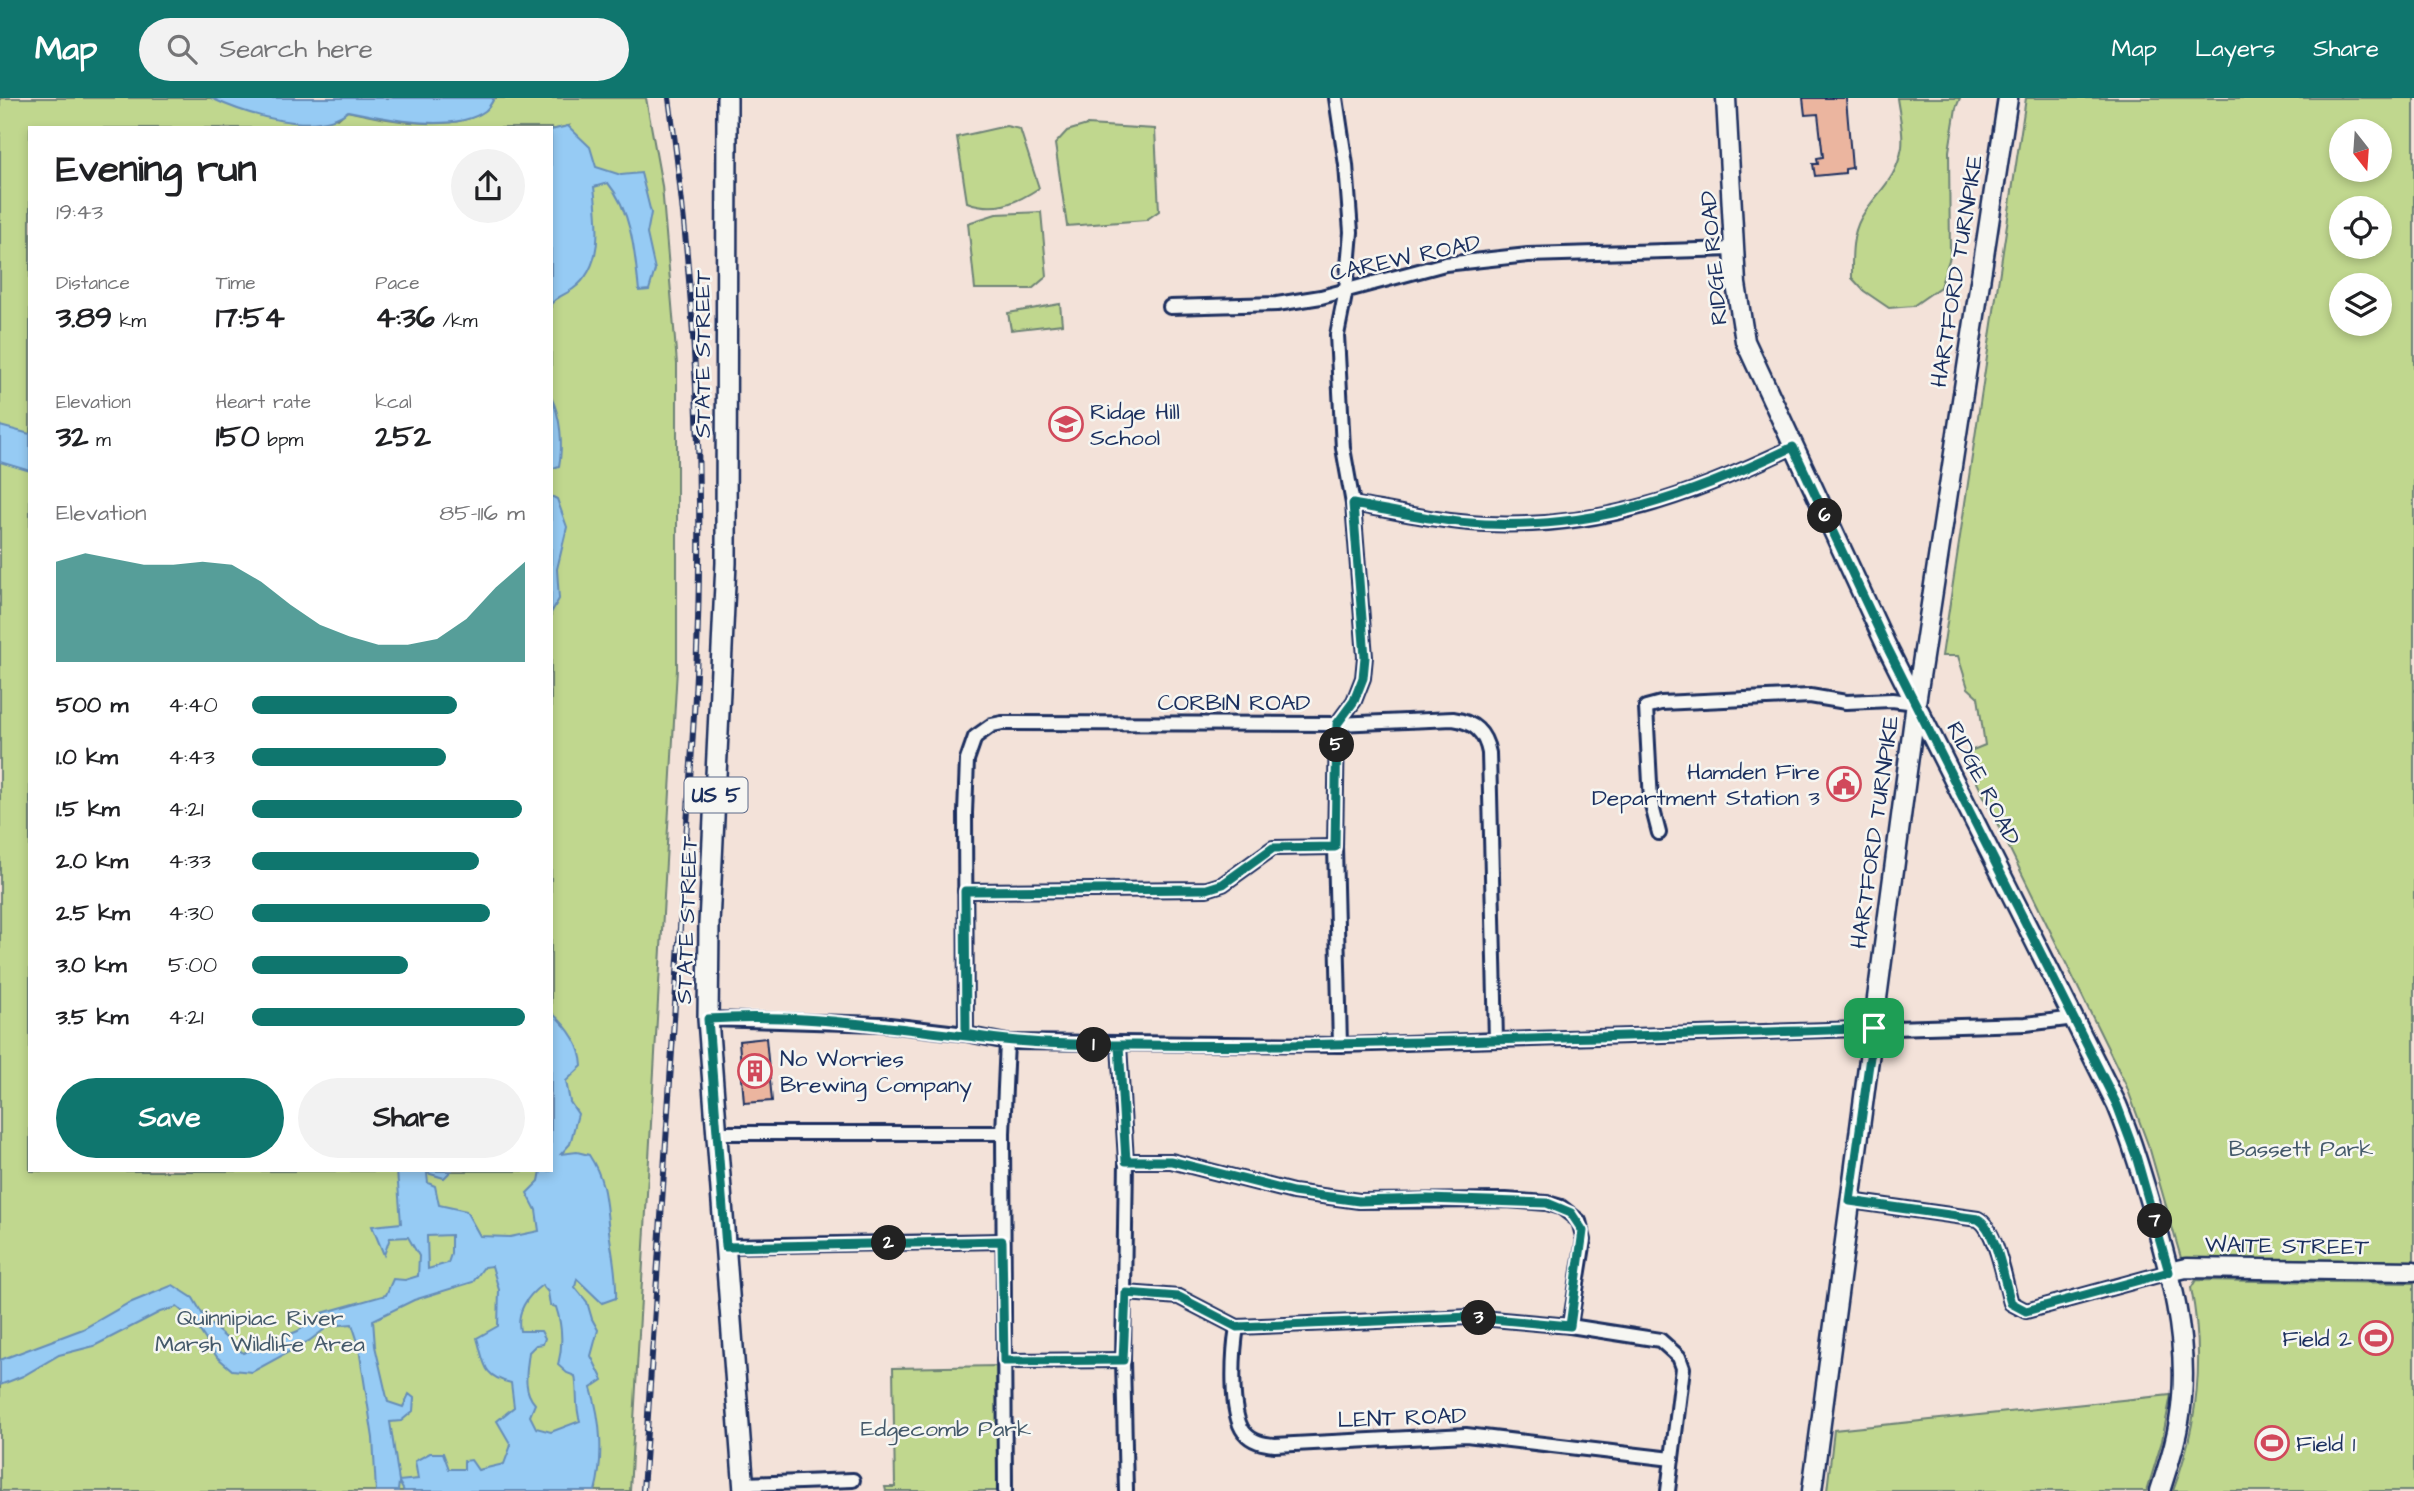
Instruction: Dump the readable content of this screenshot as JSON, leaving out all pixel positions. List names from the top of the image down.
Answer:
{
  "streets": {
    "main road": [
      "RIDGE ROAD",
      "HARTFORD TURNPIKE",
      "STATE STREET",
      "US 5",
      "WAITE STREET"
    ],
    "street": ["CAREW ROAD", "CORBIN ROAD", "LENT ROAD"]
  },
  "crossings": [
    ["CAREW ROAD", "RIDGE ROAD"],
    ["RIDGE ROAD", "HARTFORD TURNPIKE"],
    ["RIDGE ROAD", "WAITE STREET"],
    ["HARTFORD TURNPIKE", "WAITE STREET"]
  ],
  "parks": ["Bassett Park", "Quinnipiac River Marsh Wildlife Area", "Edgecomb Park"],
  "places": {
    "school or university": ["Ridge Hill School"],
    "public building": ["Hamden Fire Department Station 3"],
    "building": ["No Worries Brewing Company"],
    "sports": ["Field 2", "Field 1"]
  },
  "north": "bottom",
  "page": {
    "header": "Map",
    "search": "Search here",
    "nav": ["Map", "Layers", "Share"],
    "heading": ["Evening run", "19:43"],
    "stats": [
      ["Distance", "3.89 km"],
      ["Time", "17:54"],
      ["Pace", "4:36 /km"],
      ["Elevation", "32 m"],
      ["Heart rate", "150 bpm"],
      ["kcal", "252"]
    ],
    "chart": ["Elevation", "85–116 m"],
    "pins": [
      "6",
      "5",
      "1",
      "7",
      "2",
      "3"
    ],
    "list": [
      {
        "name": "500 m",
        "note": "4:40"
      },
      {
        "name": "1.0 km",
        "note": "4:43"
      },
      {
        "name": "1.5 km",
        "note": "4:21"
      },
      {
        "name": "2.0 km",
        "note": "4:33"
      },
      {
        "name": "2.5 km",
        "note": "4:30"
      },
      {
        "name": "3.0 km",
        "note": "5:00"
      },
      {
        "name": "3.5 km",
        "note": "4:21"
      }
    ],
    "buttons": ["Save", "Share"]
  }
}
